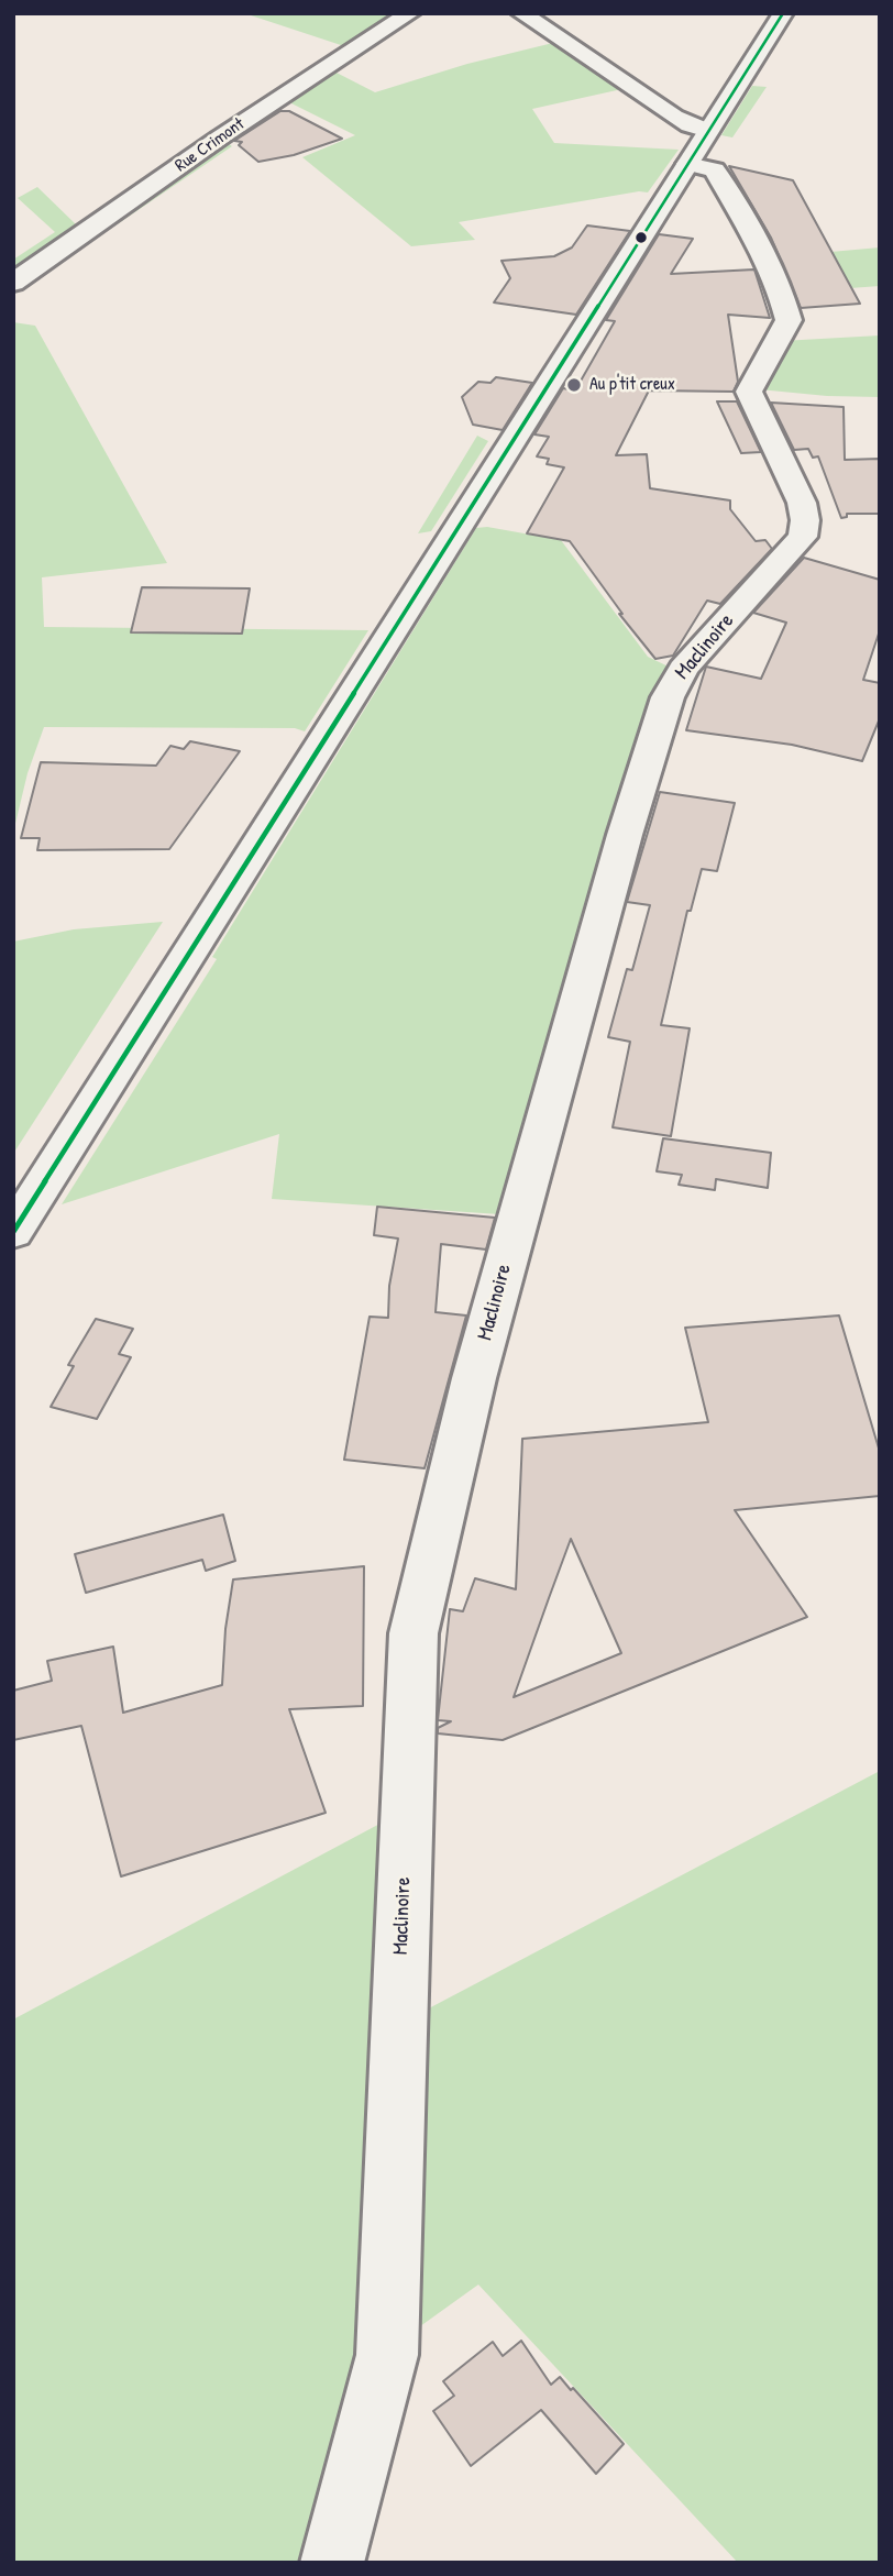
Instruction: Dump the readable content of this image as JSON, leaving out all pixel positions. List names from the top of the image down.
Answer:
{
  "streets": {
    "street": ["Rue Crimont", "Maclinoire"]
  },
  "places": ["Au p'tit creux"]
}
